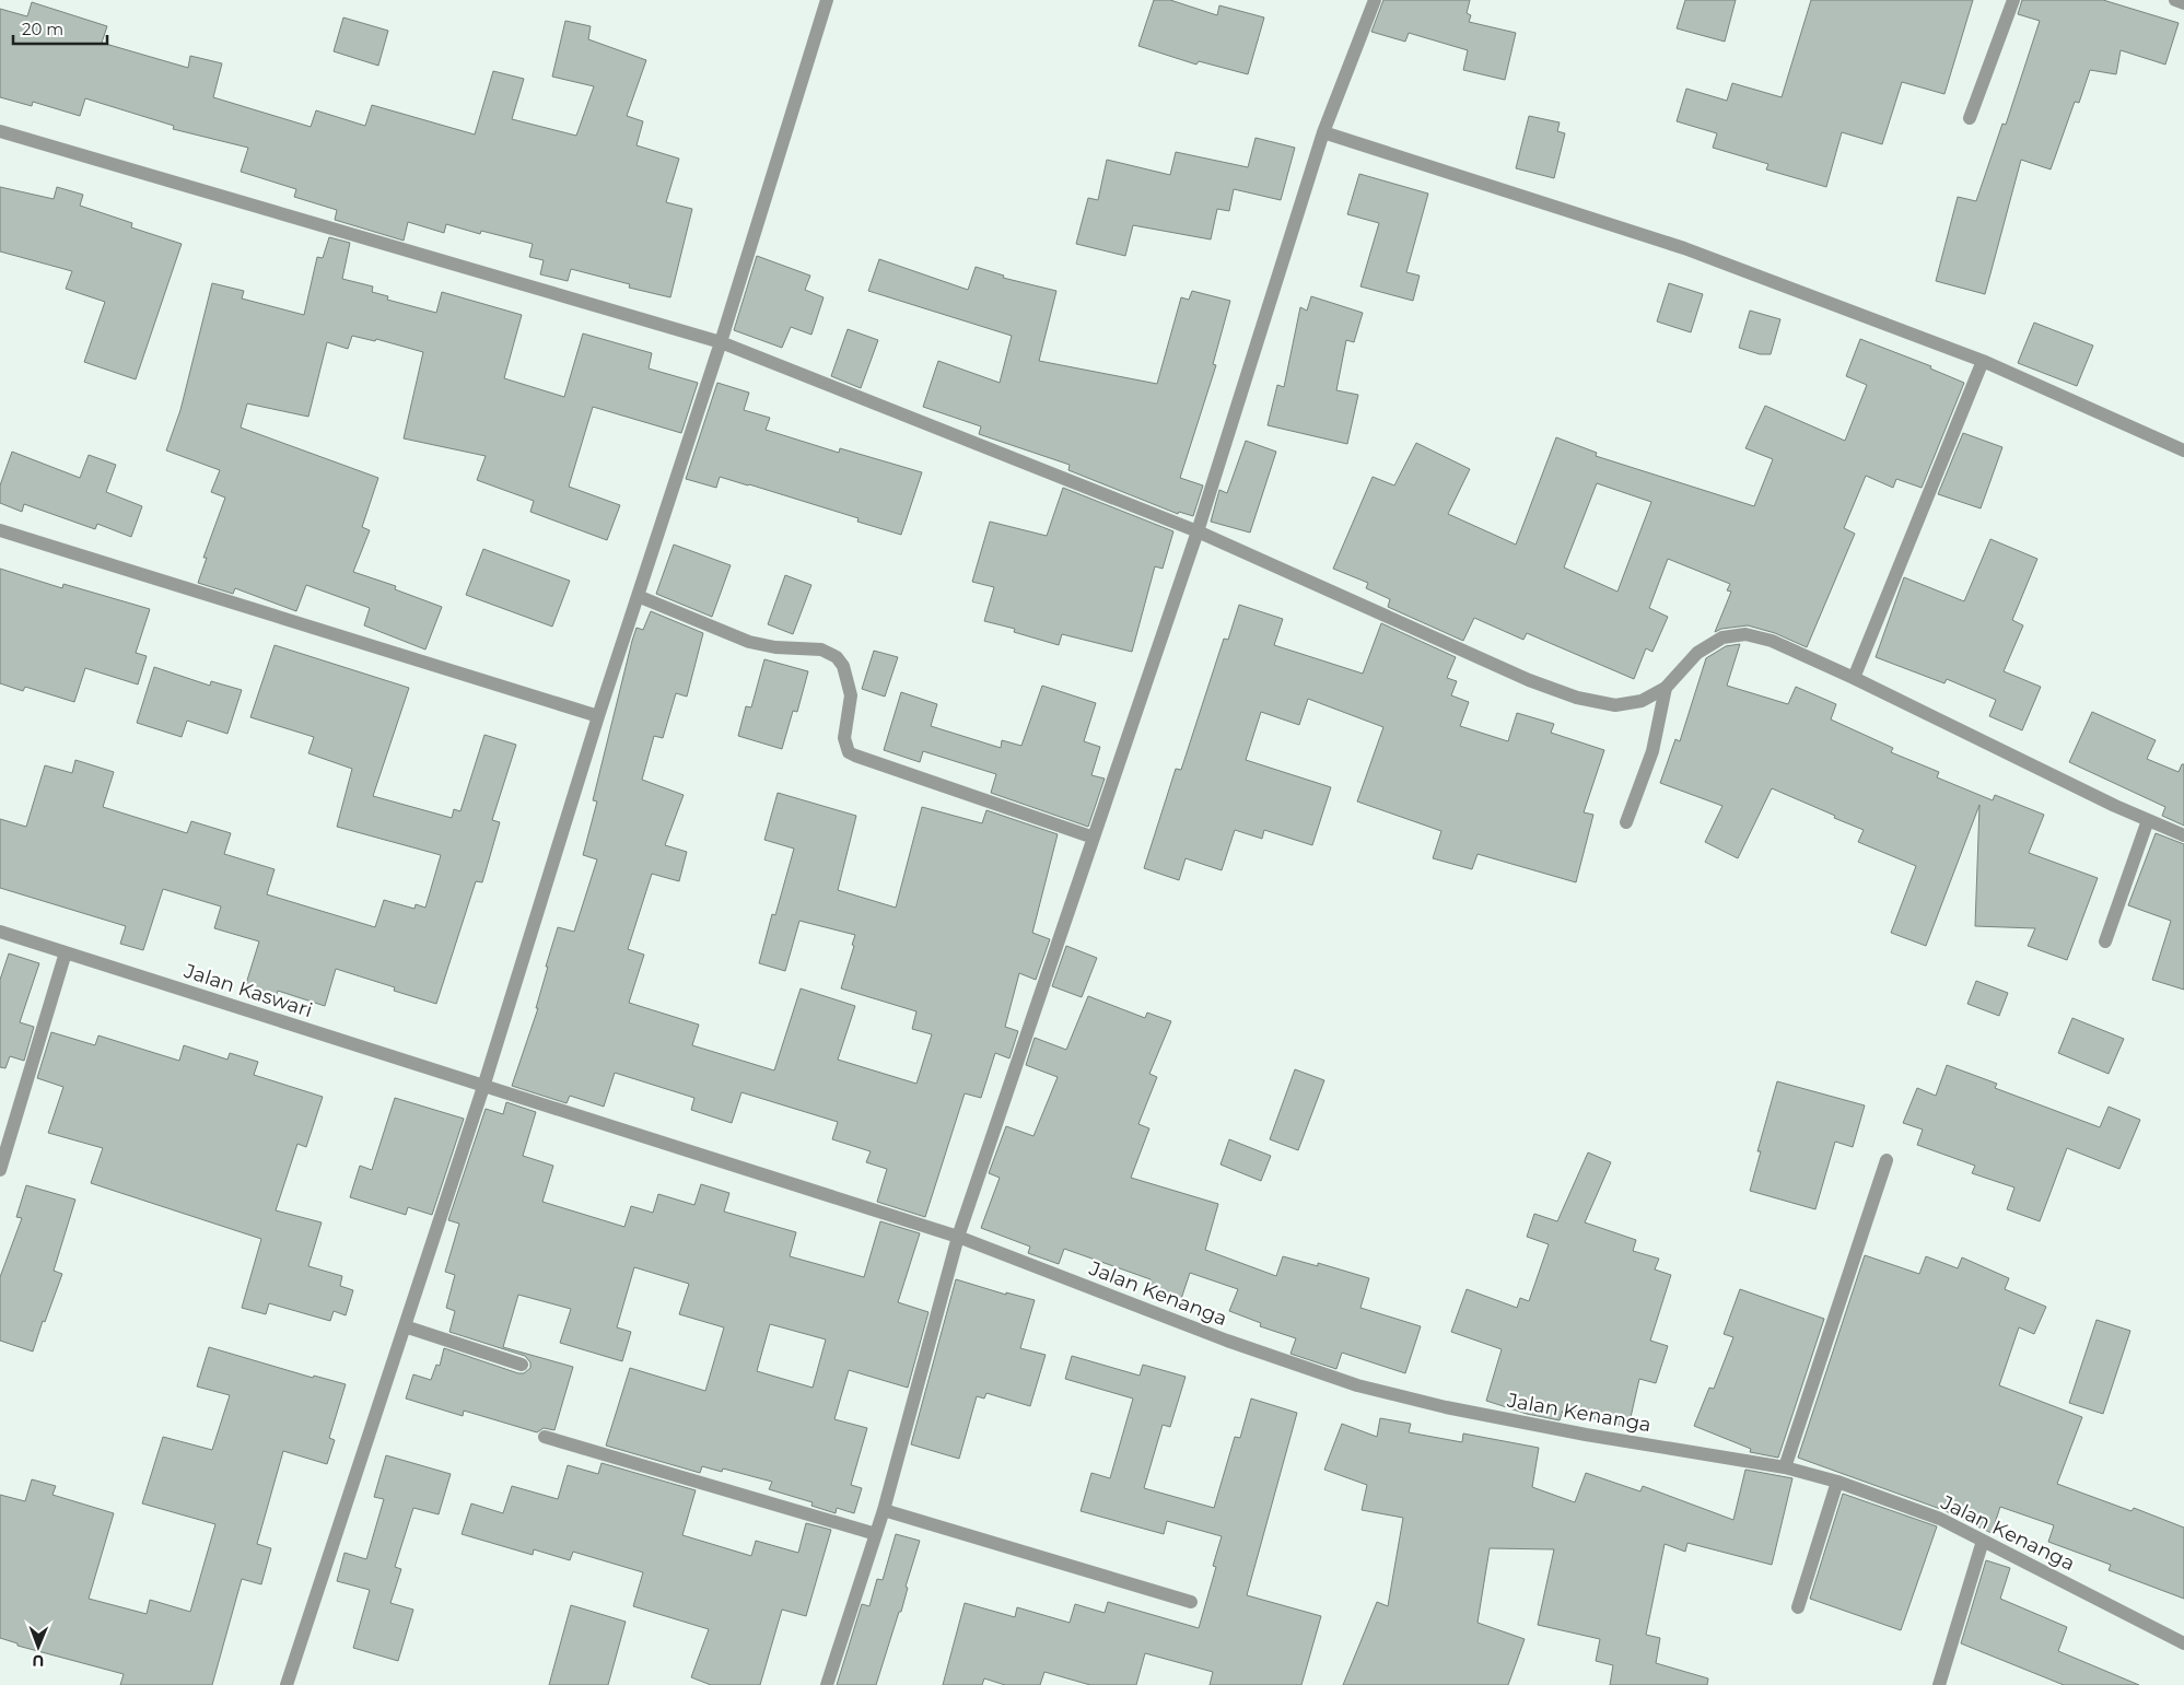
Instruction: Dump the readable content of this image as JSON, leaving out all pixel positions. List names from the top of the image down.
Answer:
{
  "streets": {
    "street": ["Jalan Kaswari", "Jalan Kenanga"]
  },
  "crossings": [
    ["Jalan Kaswari", "Jalan Kenanga"]
  ],
  "scale_bar": "20 m",
  "north": "bottom"
}
